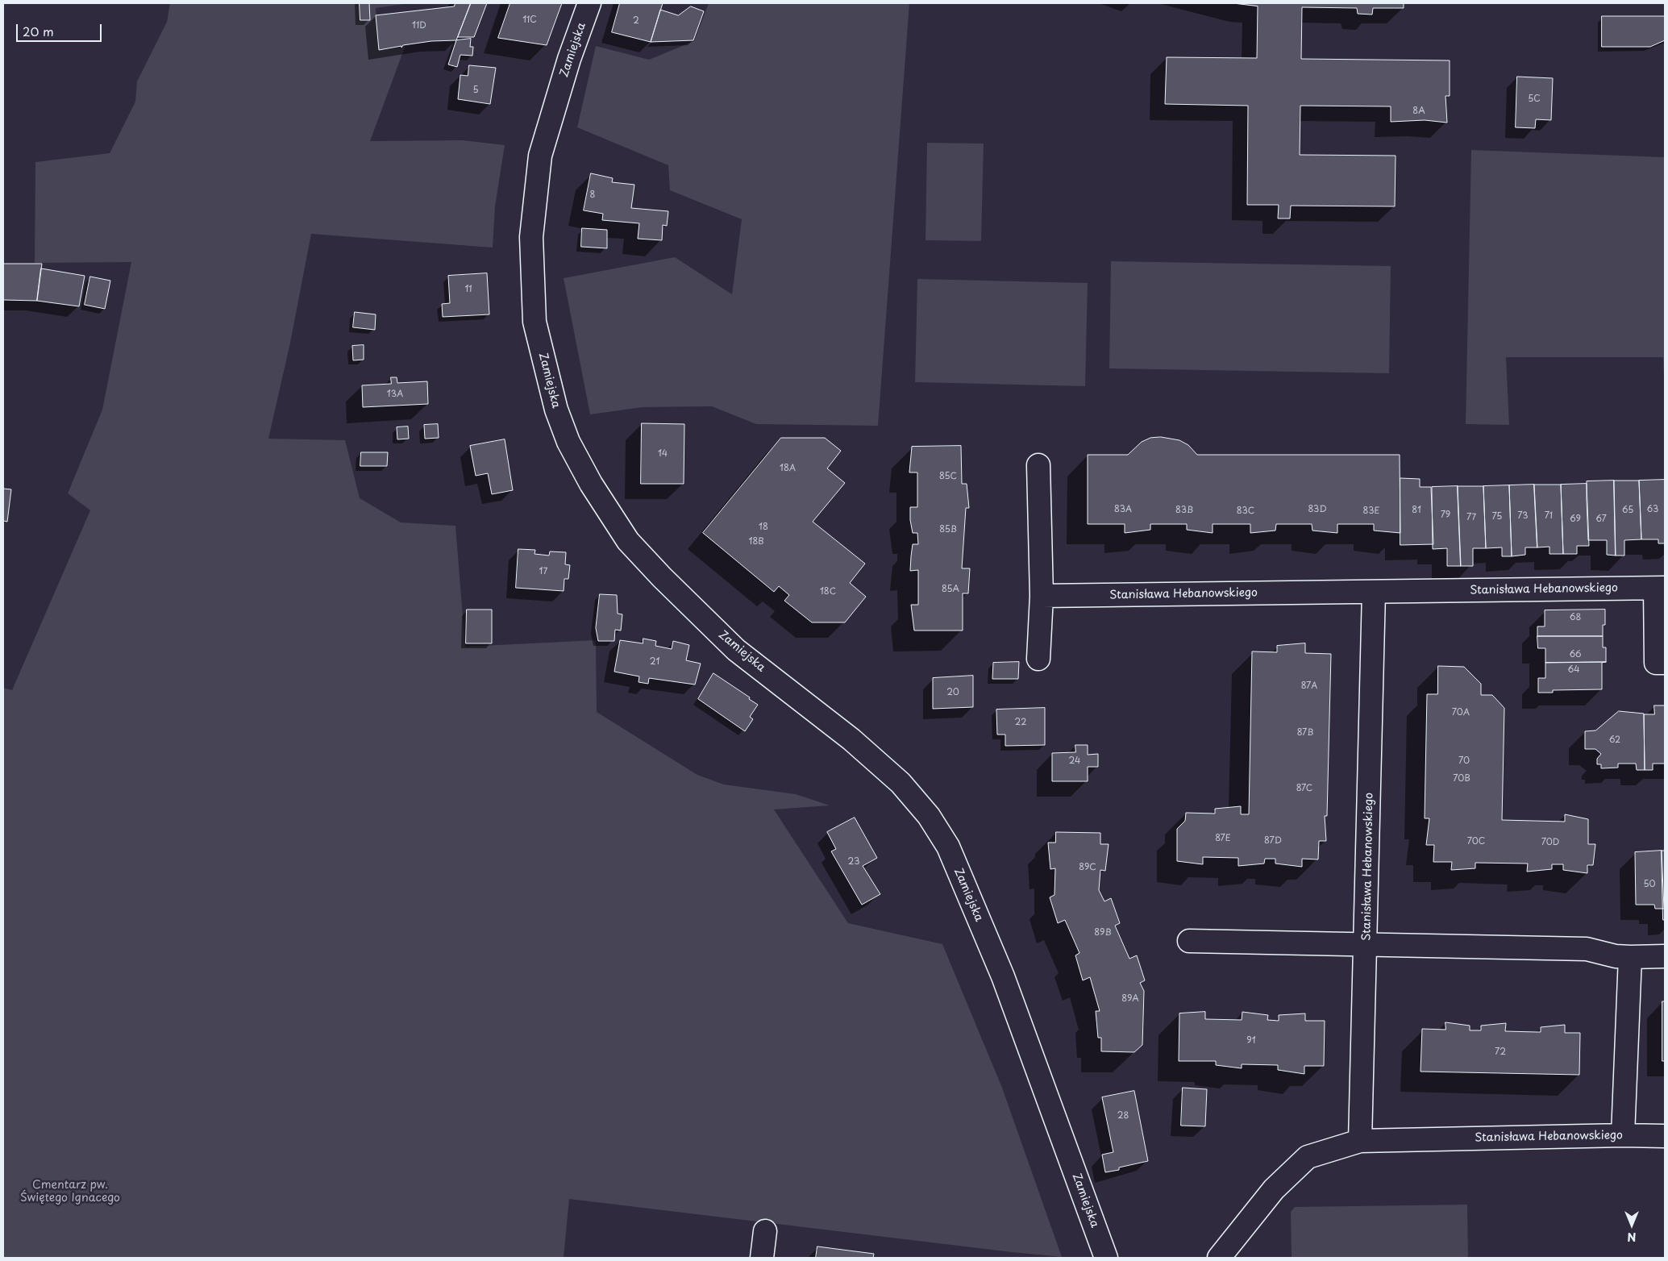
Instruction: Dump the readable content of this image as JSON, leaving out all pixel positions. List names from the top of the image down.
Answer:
{
  "streets": {
    "street": ["Zamiejska", "Stanisława Hebanowskiego"]
  },
  "parks": ["Cmentarz pw. Świętego Ignacego"],
  "house_numbers": [
    "11C",
    "2",
    "11D",
    "5",
    "5C",
    "8A",
    "8",
    "11",
    "13A",
    "14",
    "18A",
    "85C",
    "83A",
    "83D",
    "63",
    "83B",
    "81",
    "65",
    "83C",
    "83E",
    "79",
    "73",
    "71",
    "75",
    "77",
    "69",
    "67",
    "18",
    "85B",
    "18B",
    "17",
    "85A",
    "18C",
    "68",
    "66",
    "21",
    "64",
    "87A",
    "20",
    "70A",
    "22",
    "87B",
    "62",
    "24",
    "70",
    "70B",
    "87C",
    "87E",
    "87D",
    "70C",
    "70D",
    "23",
    "89C",
    "50",
    "89B",
    "89A",
    "91",
    "72",
    "28"
  ],
  "scale_bar": "20 m",
  "north": "bottom"
}
